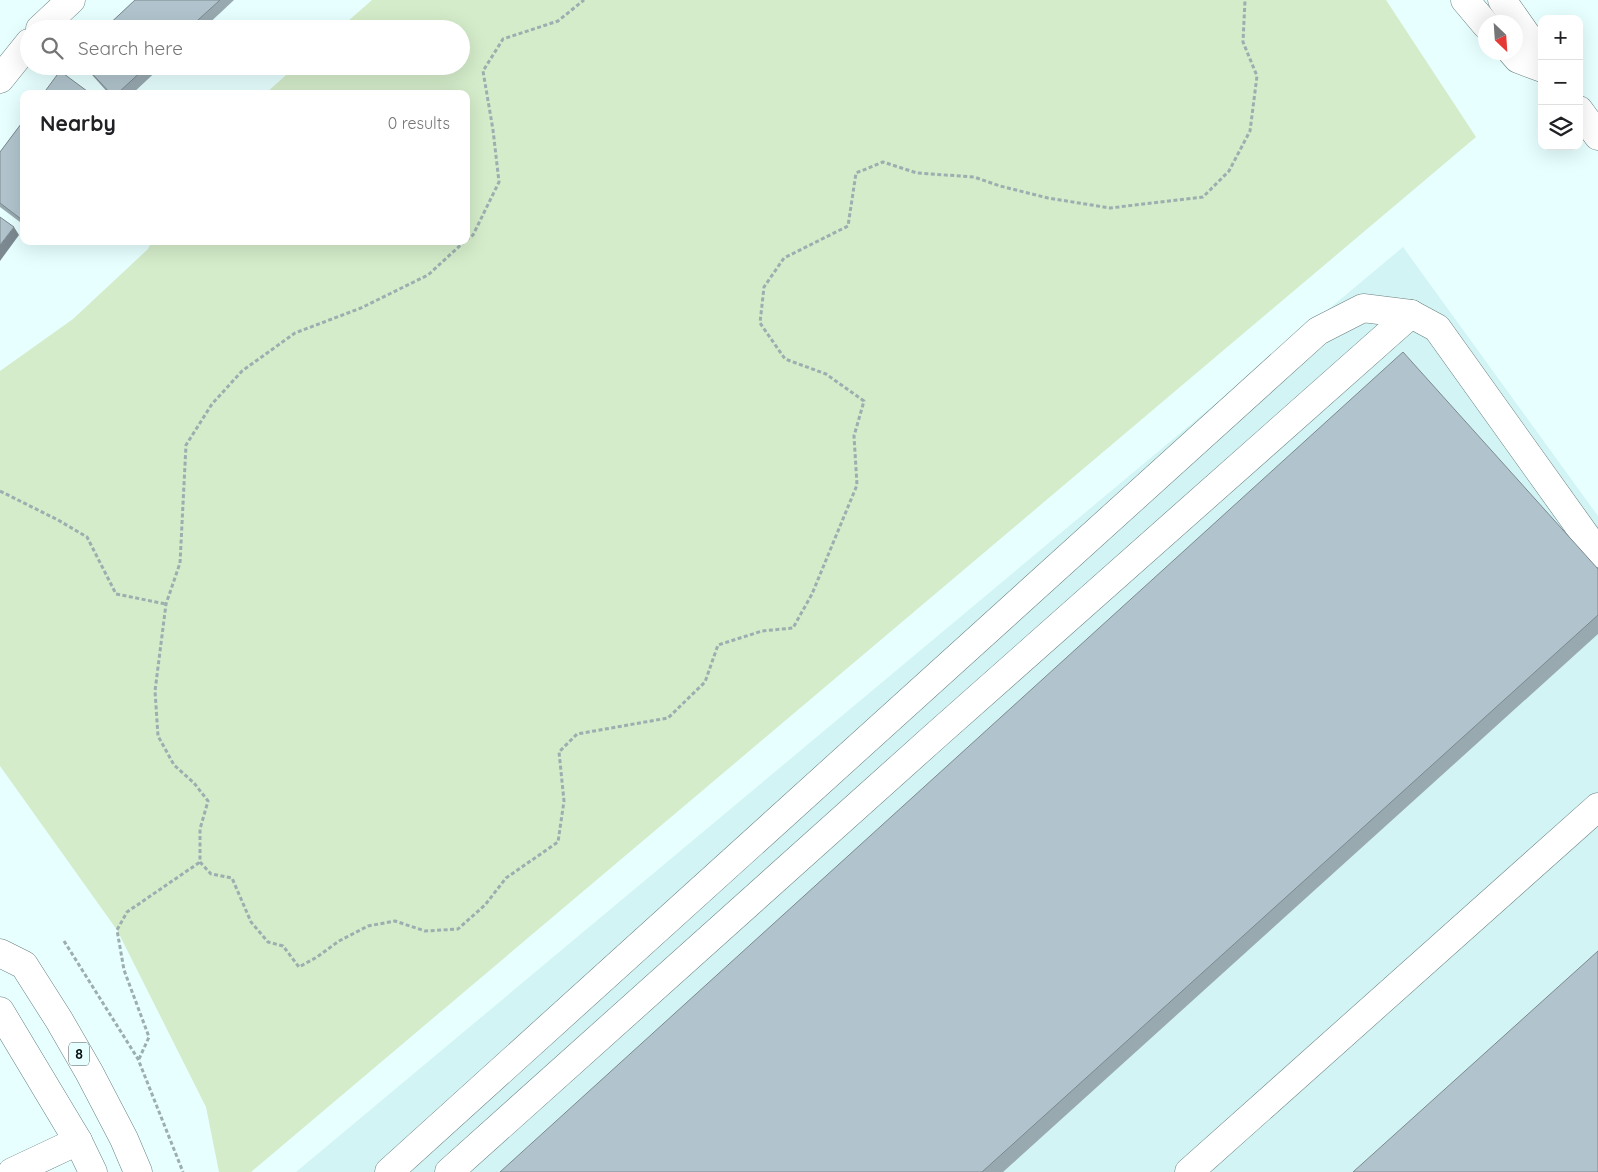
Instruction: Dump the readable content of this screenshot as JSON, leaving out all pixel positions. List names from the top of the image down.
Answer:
{
  "streets": {
    "main road": ["8"]
  },
  "north": "bottom right",
  "page": {
    "map_buttons": ["+", "−"],
    "search": "Search here",
    "heading": ["Nearby", "0 results"]
  }
}
